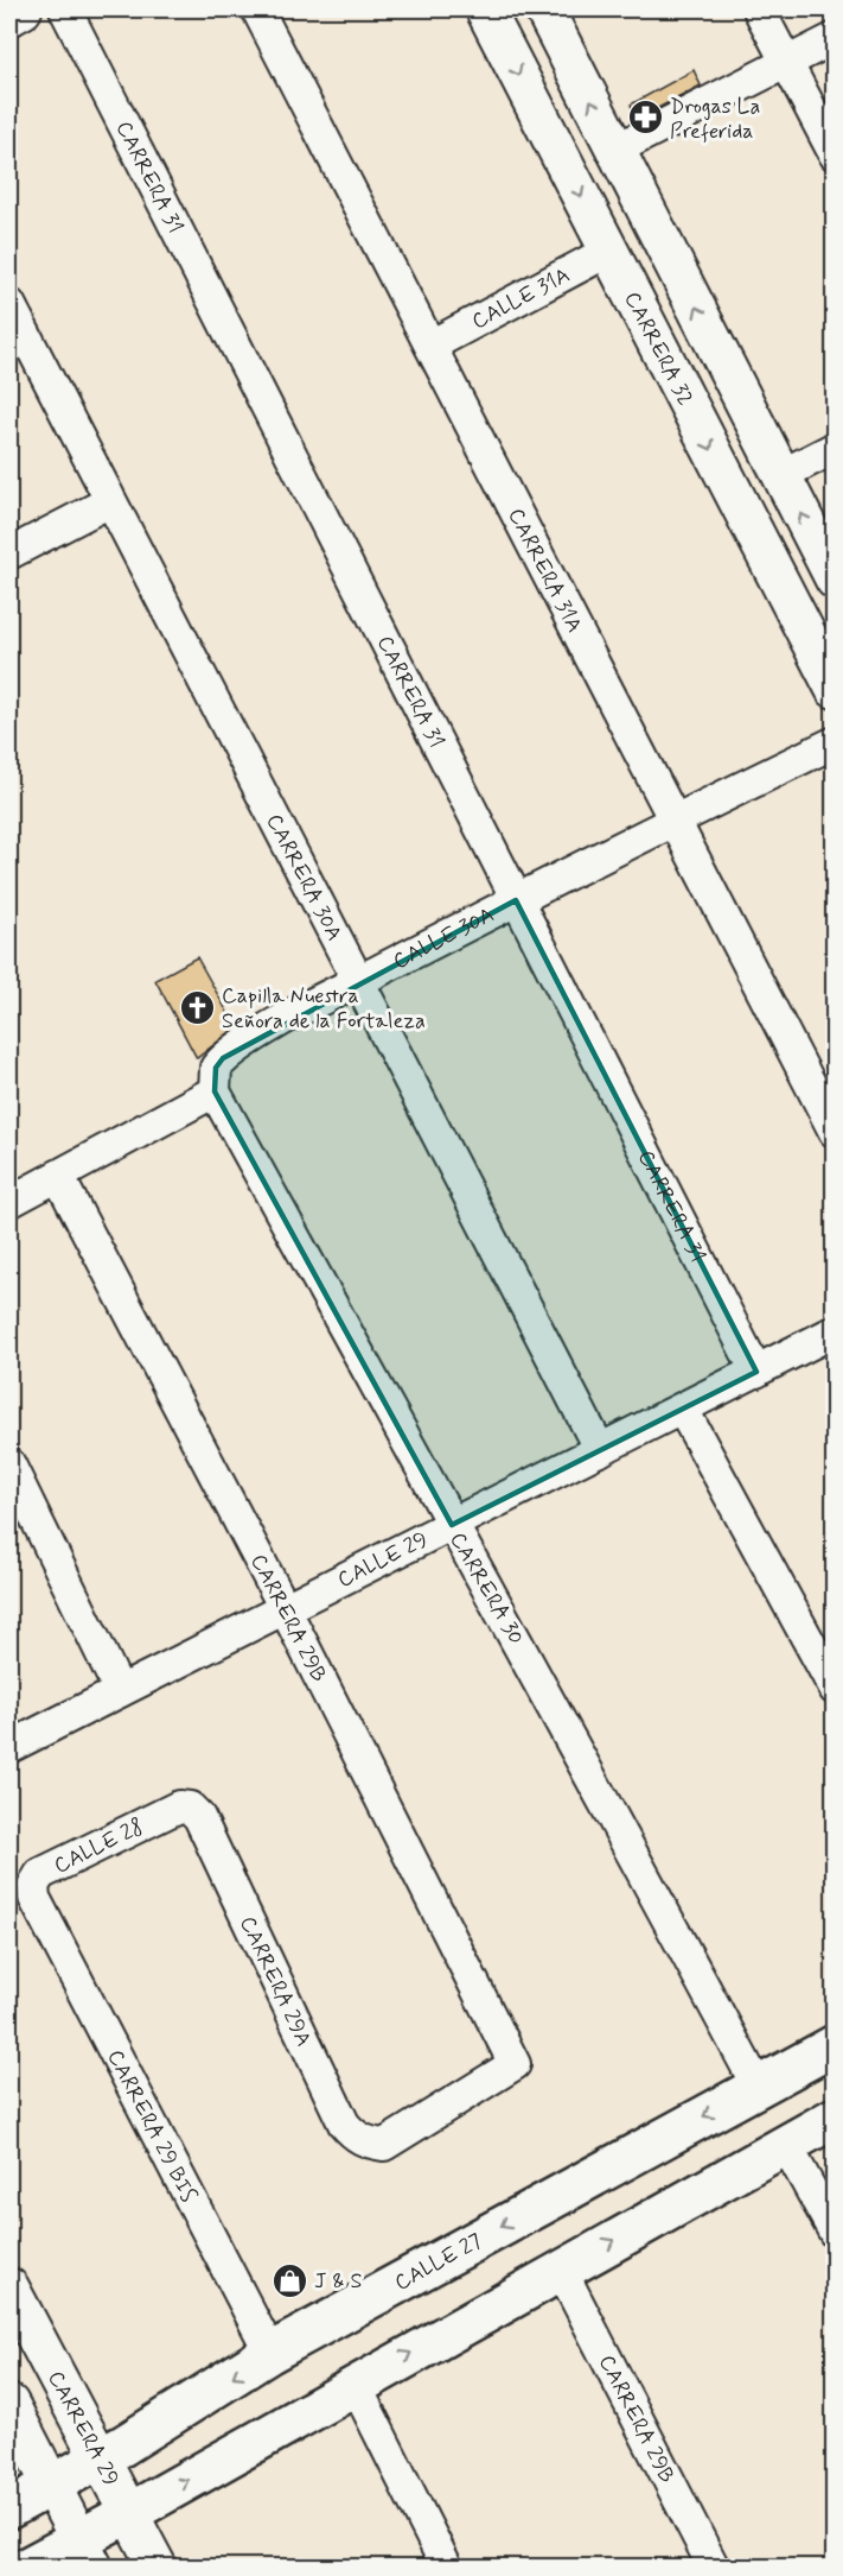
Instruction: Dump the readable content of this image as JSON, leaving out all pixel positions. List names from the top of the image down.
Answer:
{
  "streets": {
    "main road": ["CALLE 27"],
    "street": [
      "CARRERA 31",
      "CALLE 31A",
      "CARRERA 32",
      "CARRERA 31A",
      "CARRERA 30A",
      "CALLE 30A",
      "CALLE 29",
      "CARRERA 30",
      "CARRERA 29B",
      "CALLE 28",
      "CARRERA 29A",
      "CARRERA 29 BIS",
      "CARRERA 29"
    ]
  },
  "crossings": [
    ["CARRERA 31", "CALLE 30A"],
    ["CARRERA 31", "CALLE 29"],
    ["CALLE 31A", "CARRERA 32"],
    ["CALLE 31A", "CARRERA 31A"],
    ["CARRERA 31A", "CALLE 30A"],
    ["CARRERA 30A", "CALLE 30A"],
    ["CARRERA 30A", "CALLE 29"],
    ["CALLE 30A", "CARRERA 30"],
    ["CALLE 29", "CARRERA 30"],
    ["CALLE 29", "CARRERA 29B"],
    ["CARRERA 30", "CALLE 27"],
    ["CARRERA 29B", "CARRERA 29A"],
    ["CALLE 28", "CARRERA 29A"],
    ["CALLE 28", "CARRERA 29 BIS"],
    ["CARRERA 29 BIS", "CALLE 27"],
    ["CALLE 27", "CARRERA 29"]
  ],
  "places": {
    "pharmacy": ["Drogas La Preferida"],
    "church": ["Capilla Nuestra Señora de la Fortaleza"],
    "shop": ["J & S"]
  }
}
